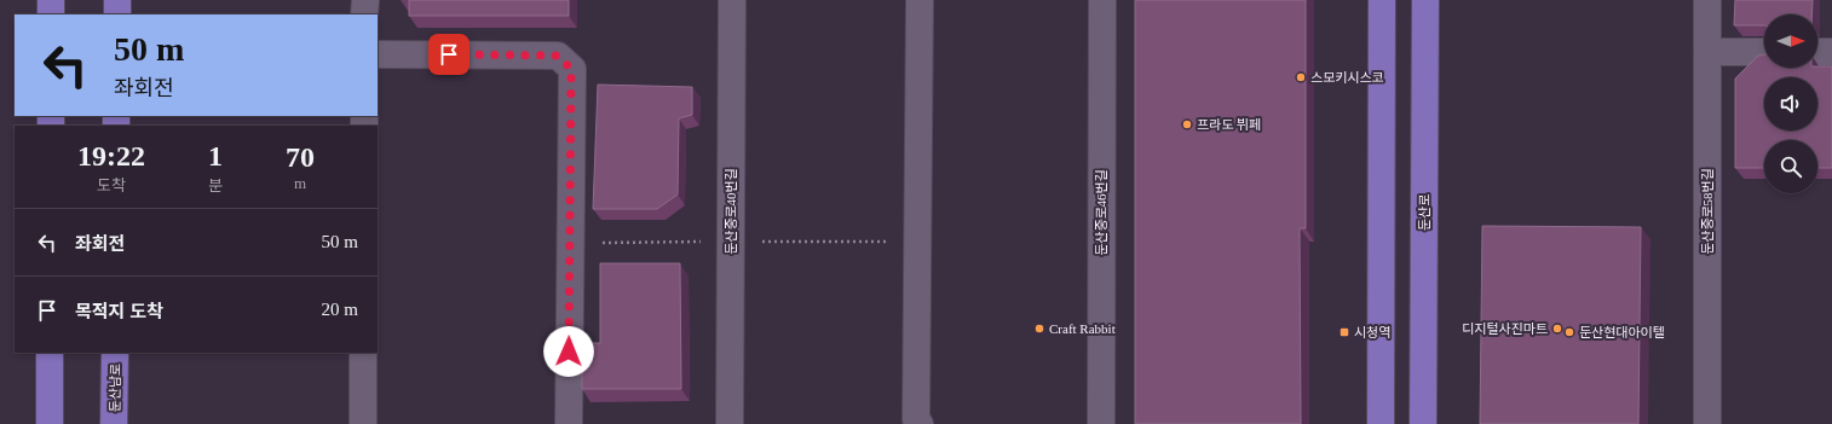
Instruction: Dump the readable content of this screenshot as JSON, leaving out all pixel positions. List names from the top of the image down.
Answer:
{
  "streets": {
    "main road": ["둔산로", "둔산남로"],
    "street": ["둔산중로40번길", "둔산중로58번길", "둔산중로46번길"]
  },
  "places": {
    "other": [
      "스모키시스코",
      "프라도 뷔페",
      "Craft Rabbit",
      "디지털사진마트",
      "둔산현대아이텔"
    ],
    "transit": ["시청역"]
  },
  "north": "right",
  "page": {
    "turn": ["50 m", "좌회전"],
    "eta": [
      "19:22",
      "도착",
      "1",
      "분",
      "70",
      "m"
    ],
    "list": [
      {
        "name": "좌회전",
        "value": "50 m"
      },
      {
        "name": "목적지 도착",
        "value": "20 m"
      }
    ]
  }
}
